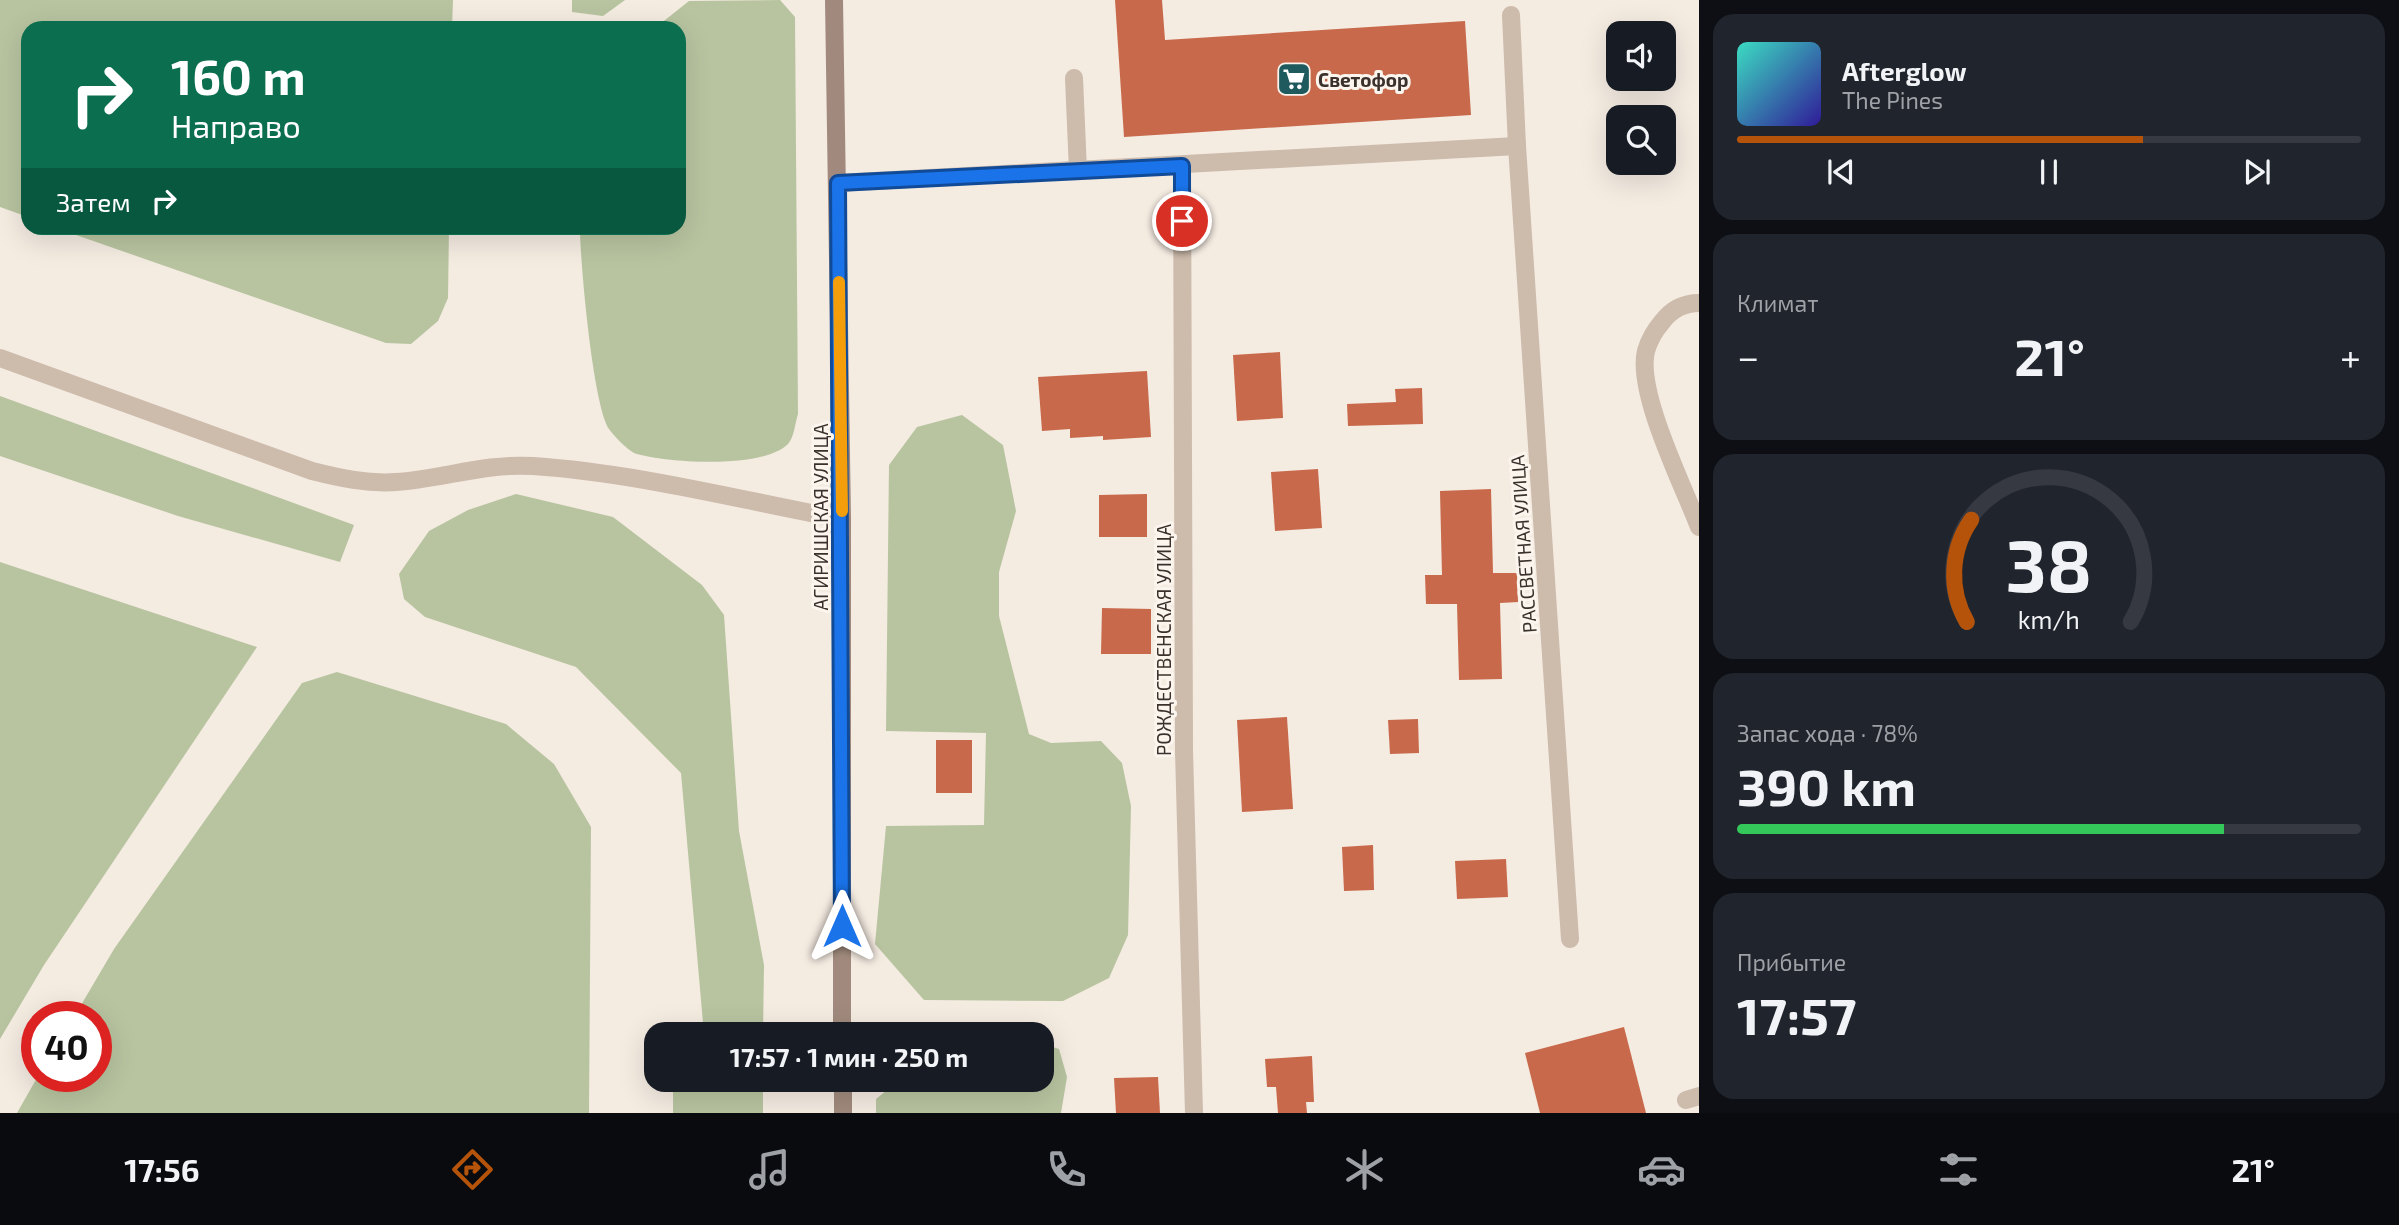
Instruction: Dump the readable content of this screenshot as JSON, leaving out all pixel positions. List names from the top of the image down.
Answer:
{
  "streets": {
    "street": ["АГИРИШСКАЯ УЛИЦА", "РАССВЕТНАЯ УЛИЦА", "РОЖДЕСТВЕНСКАЯ УЛИЦА"]
  },
  "places": {
    "supermarket": ["Светофор"]
  },
  "page": {
    "turn": ["160 m", "Направо"],
    "song": ["Afterglow", "The Pines"],
    "then": "Затем",
    "tile": [
      "Климат",
      ["Запас хода · 78%", "390 km"],
      ["Прибытие", "17:57"]
    ],
    "heat": ["−", "21°", "+"],
    "limit": "40",
    "trip": "17:57 · 1 мин · 250 m",
    "tabs": ["17:56", "21°"],
    "gauge": ["38", "km/h"]
  }
}
